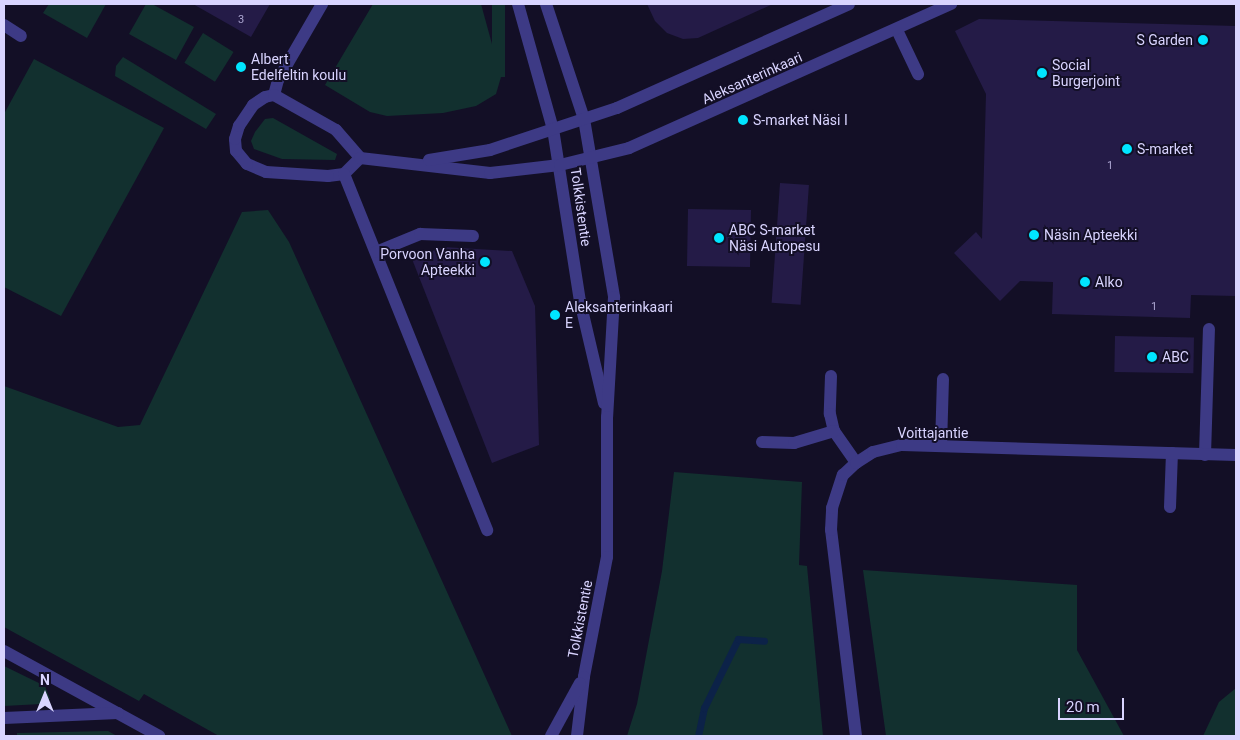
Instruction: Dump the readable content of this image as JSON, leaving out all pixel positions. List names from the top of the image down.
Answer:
{
  "streets": {
    "street": ["Aleksanterinkaari", "Tolkkistentie", "Voittajantie"]
  },
  "crossings": [
    ["Aleksanterinkaari", "Tolkkistentie"]
  ],
  "places": [
    "S Garden",
    "Albert Edelfeltin koulu",
    "Social Burgerjoint",
    "S-market Näsi I",
    "S-market",
    "Näsin Apteekki",
    "ABC S-market Näsi Autopesu",
    "Porvoon Vanha Apteekki",
    "Alko",
    "Aleksanterinkaari E",
    "ABC"
  ],
  "house_numbers": ["3", "1", "1"],
  "scale_bar": "20 m",
  "north": "top"
}
